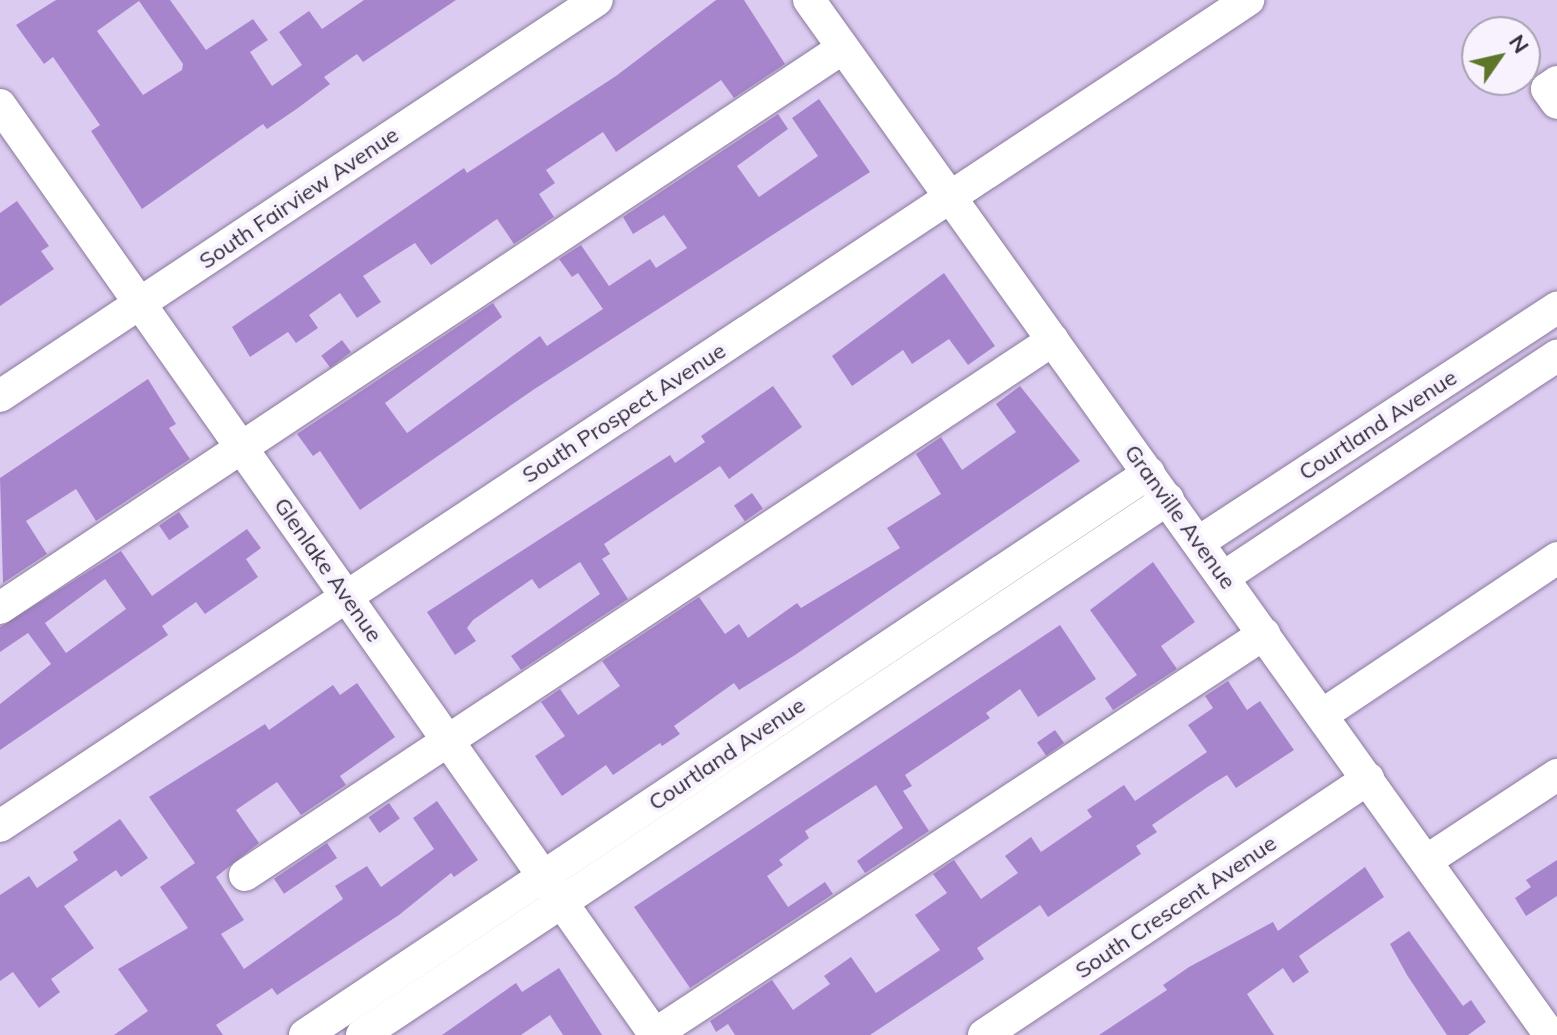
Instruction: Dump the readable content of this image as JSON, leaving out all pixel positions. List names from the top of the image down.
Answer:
{
  "streets": {
    "street": [
      "South Fairview Avenue",
      "South Prospect Avenue",
      "Courtland Avenue",
      "Granville Avenue",
      "Glenlake Avenue",
      "South Crescent Avenue"
    ]
  },
  "crossings": [
    ["South Fairview Avenue", "Glenlake Avenue"],
    ["South Prospect Avenue", "Granville Avenue"],
    ["South Prospect Avenue", "Glenlake Avenue"],
    ["Courtland Avenue", "Granville Avenue"],
    ["Courtland Avenue", "Glenlake Avenue"],
    ["Granville Avenue", "South Crescent Avenue"]
  ],
  "north": "top right"
}
